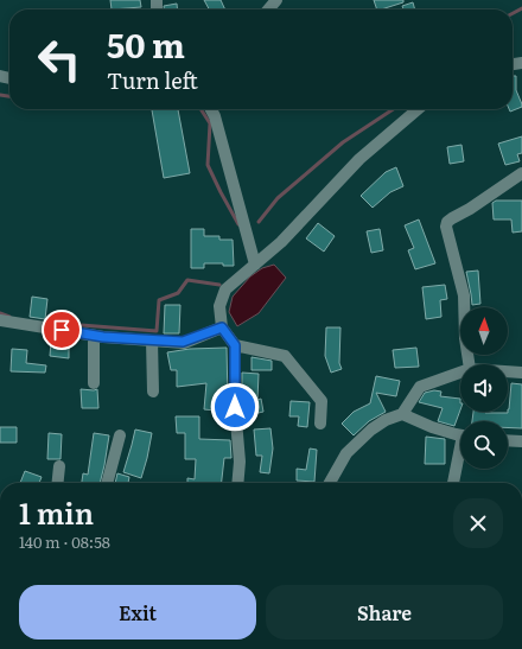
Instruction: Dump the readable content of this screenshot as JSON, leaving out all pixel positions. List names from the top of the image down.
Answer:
{
  "north": "top",
  "page": {
    "turn": ["50 m", "Turn left"],
    "heading": ["1 min", "140 m · 08:58"],
    "buttons": ["Exit", "Share"]
  }
}
